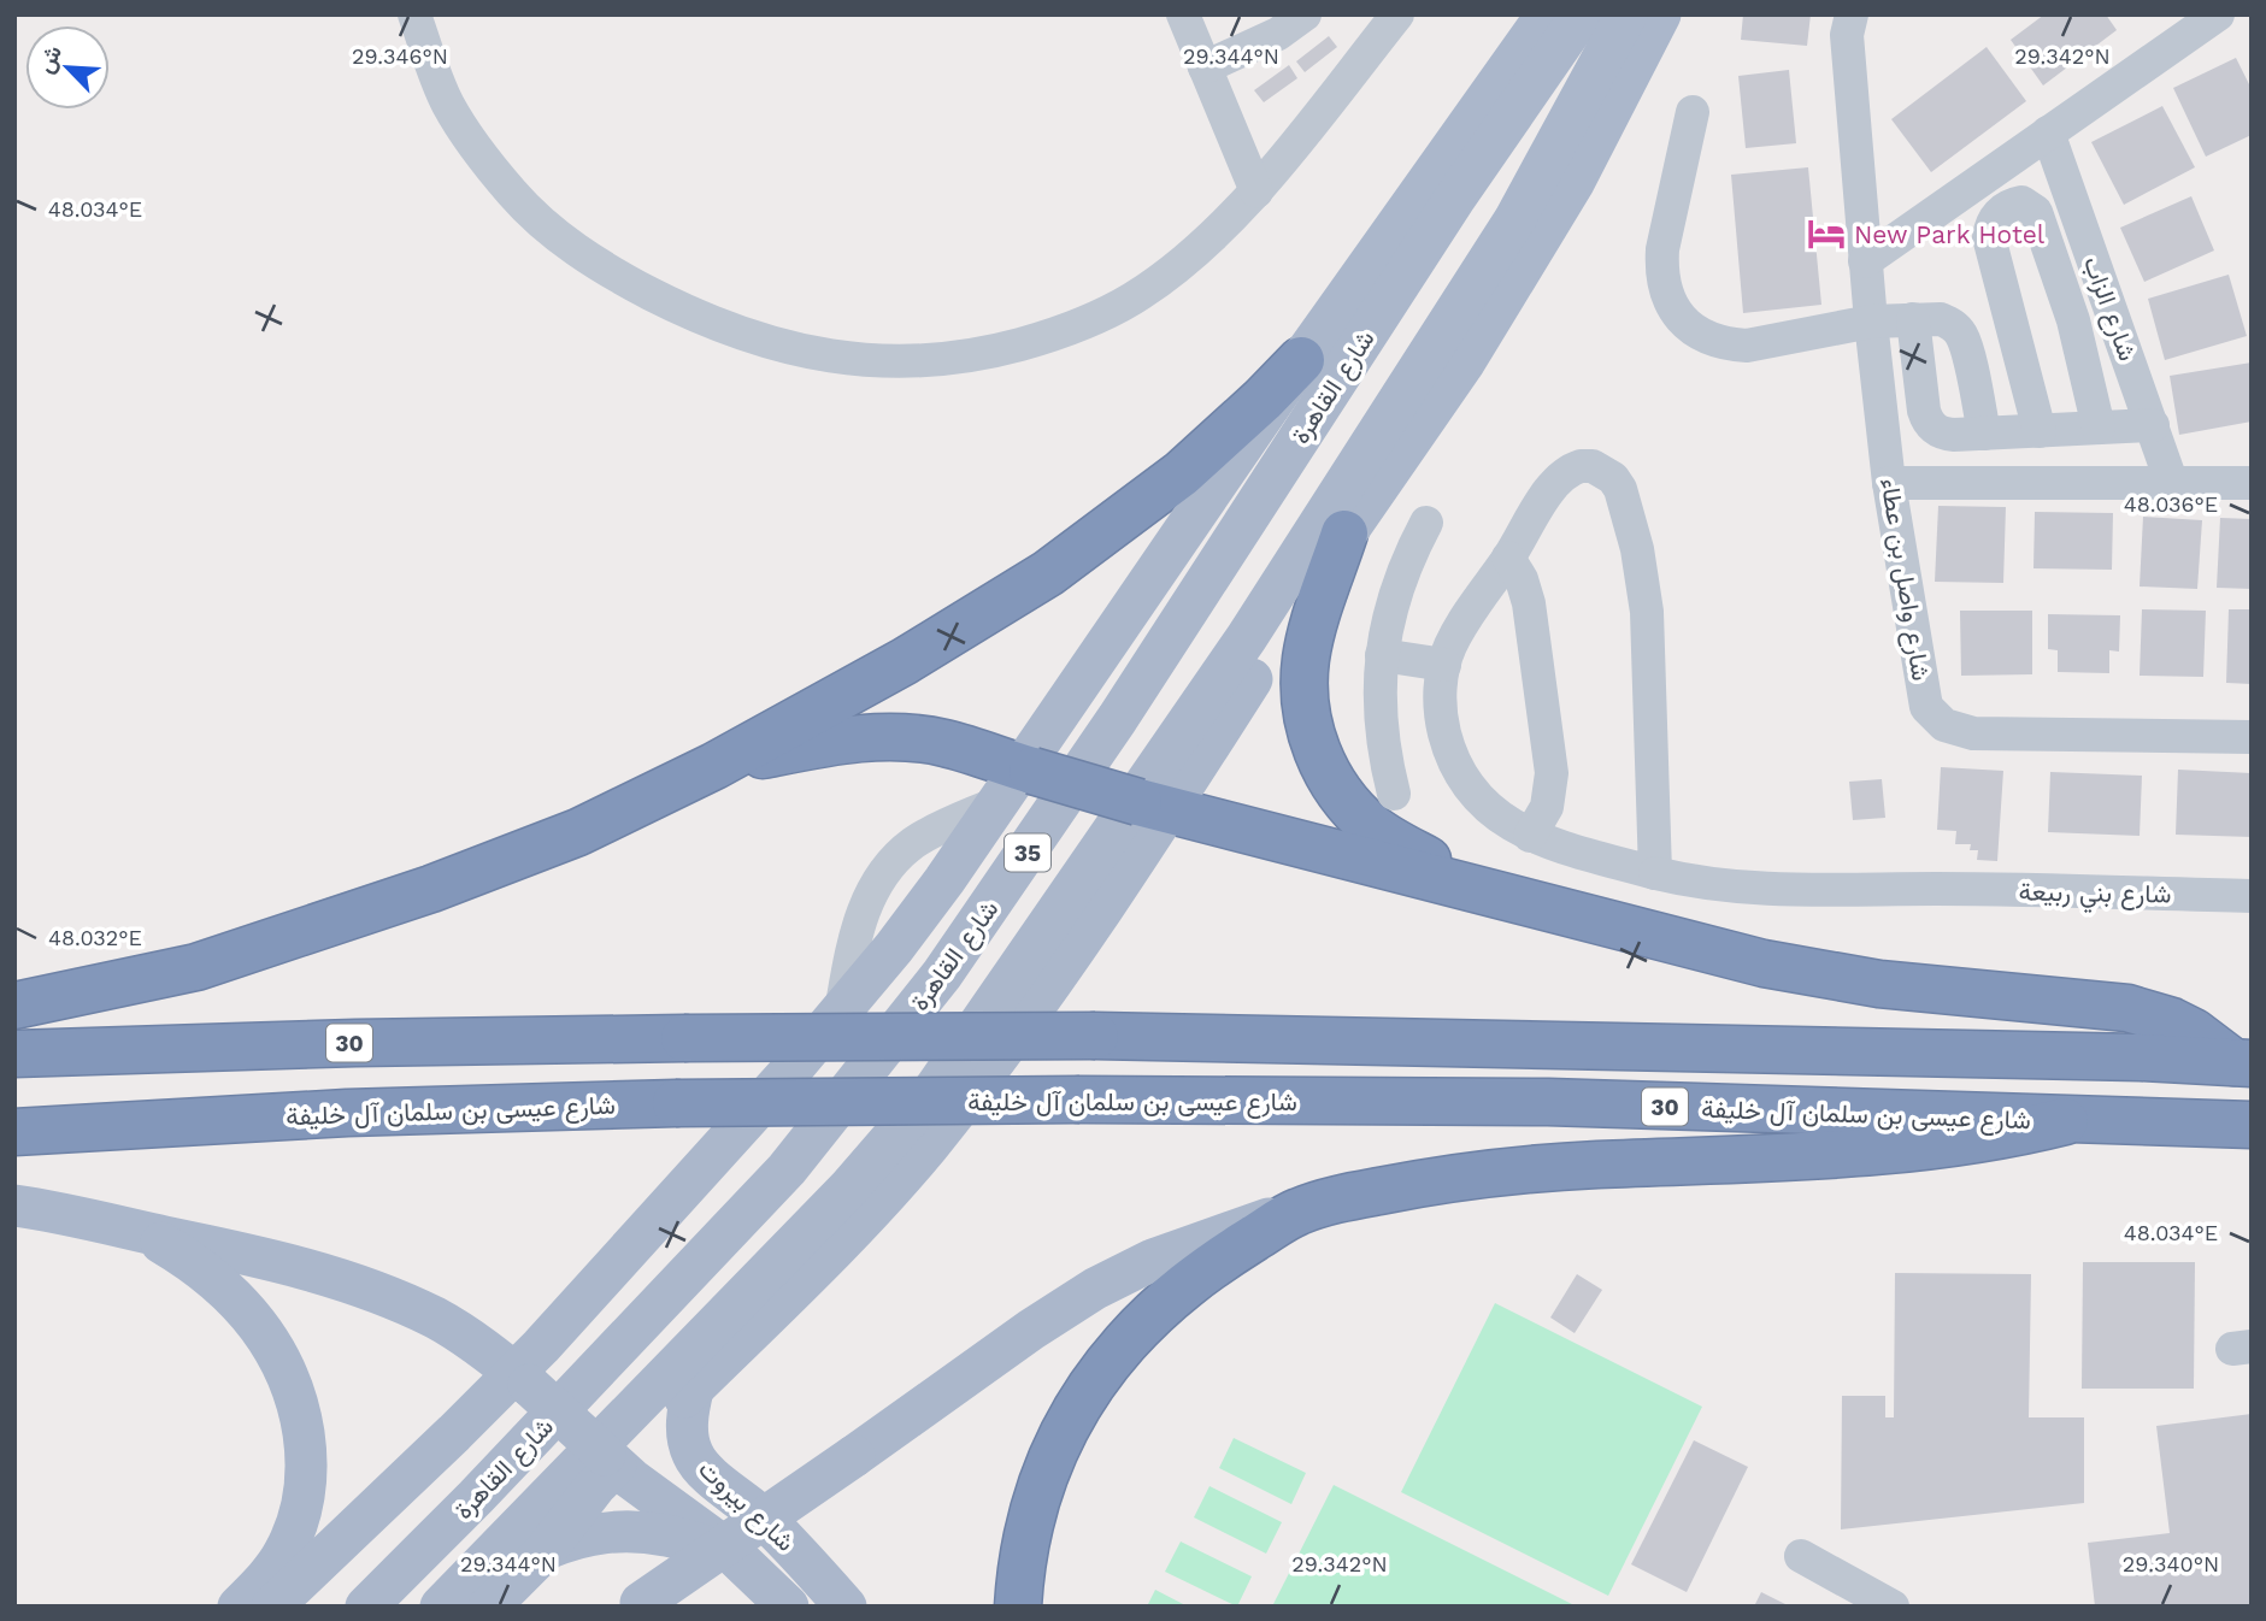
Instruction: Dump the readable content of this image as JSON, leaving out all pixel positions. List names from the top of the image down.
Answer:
{
  "streets": {
    "highway": ["30", "شارع عيسى بن سلمان آل خليفة"],
    "main road": ["شارع القاهرة", "35", "شارع بيروت"],
    "street": ["شارع الزاب", "شارع واصل بن عطاء", "شارع بني ربيعة"]
  },
  "places": {
    "hotel": ["New Park Hotel"]
  },
  "north": "top left",
  "coordinates": [
    "29.346°N",
    "29.344°N",
    "29.342°N",
    "48.034°E",
    "48.036°E",
    "48.032°E",
    "29.340°N"
  ]
}
